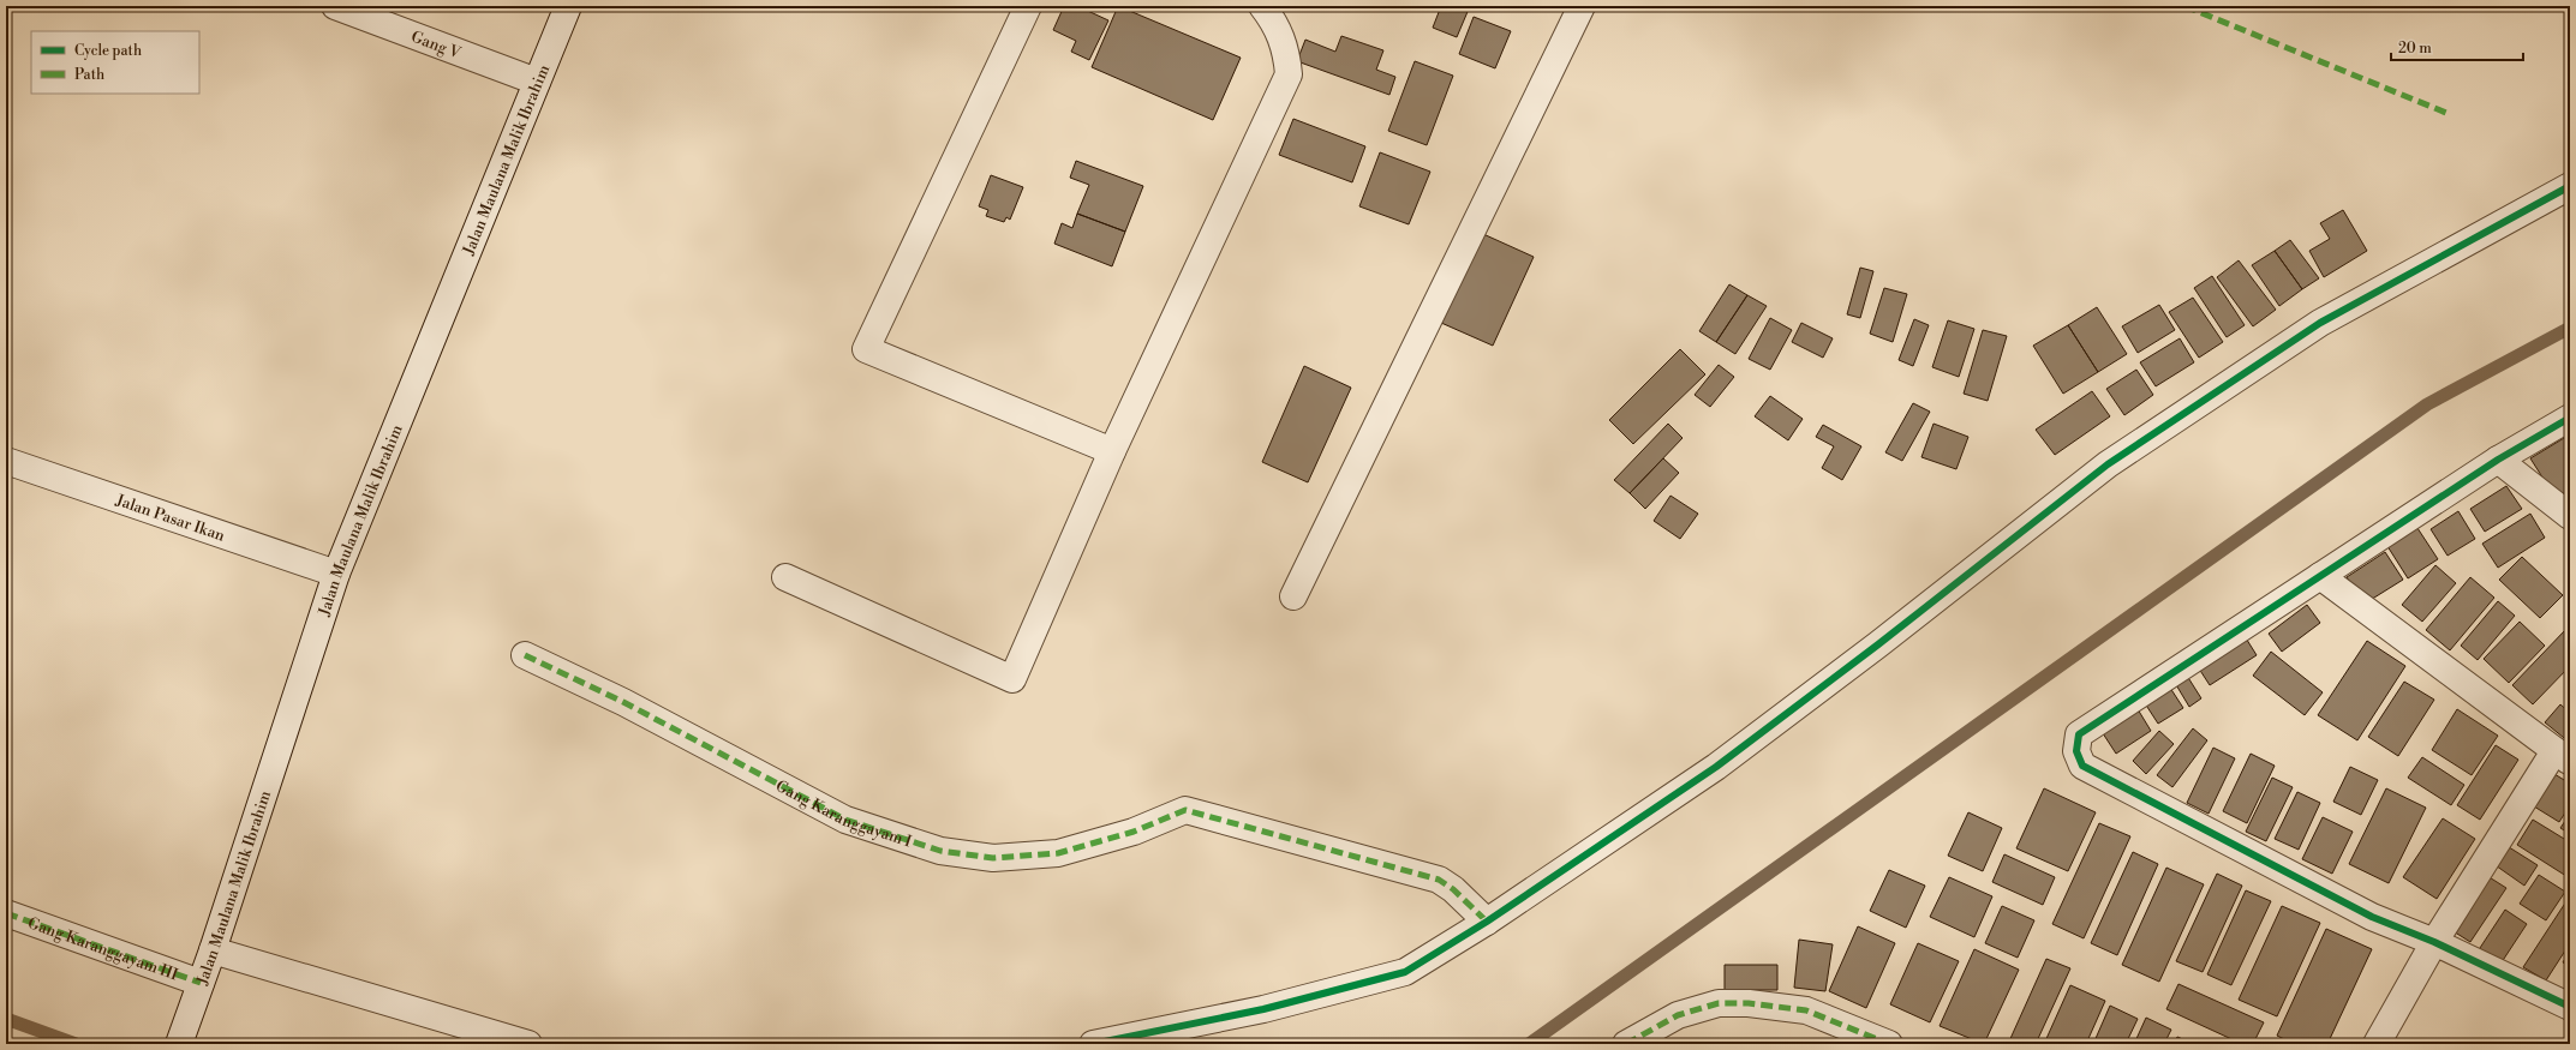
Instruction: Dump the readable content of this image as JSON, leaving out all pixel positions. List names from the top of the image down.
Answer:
{
  "streets": {
    "street": [
      "Gang V",
      "Jalan Maulana Malik Ibrahim",
      "Jalan Pasar Ikan",
      "Gang Karanggayam I",
      "Gang Karanggayam III"
    ]
  },
  "crossings": [
    ["Gang V", "Jalan Maulana Malik Ibrahim"],
    ["Jalan Maulana Malik Ibrahim", "Jalan Pasar Ikan"],
    ["Jalan Maulana Malik Ibrahim", "Gang Karanggayam III"]
  ],
  "legend": ["Cycle path", "Path"],
  "scale_bar": "20 m"
}
